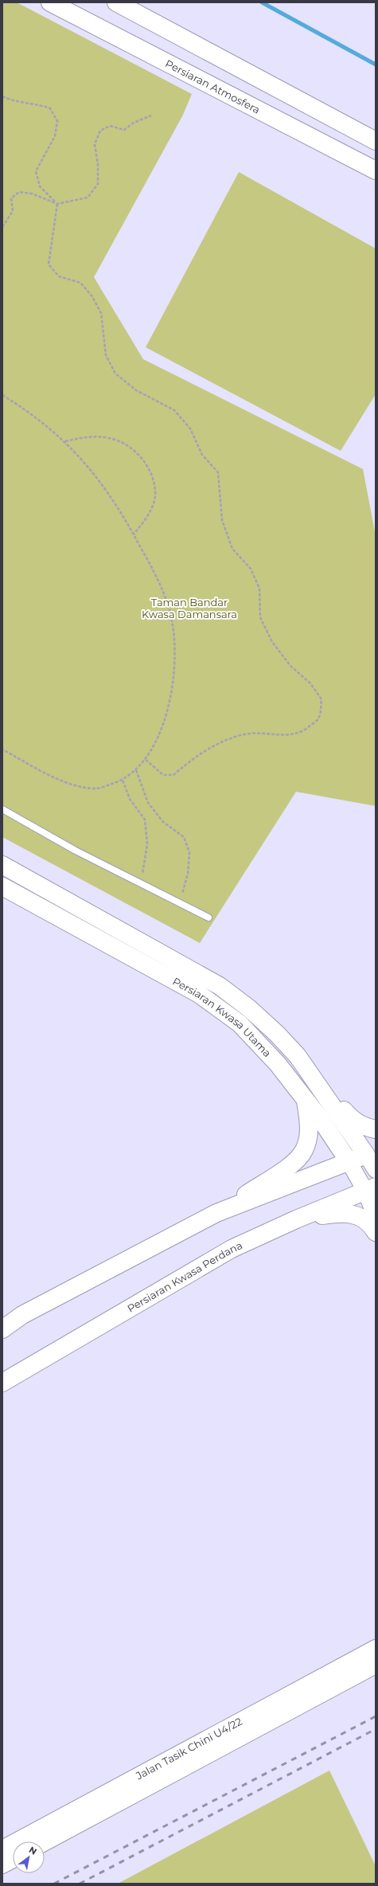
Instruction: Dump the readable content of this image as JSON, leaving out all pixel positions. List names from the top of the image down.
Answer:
{
  "streets": {
    "main road": ["Persiaran Atmosfera", "Persiaran Kwasa Utama", "Persiaran Kwasa Perdana"],
    "street": ["Jalan Tasik Chini U4/22"]
  },
  "crossings": [
    ["Persiaran Kwasa Utama", "Persiaran Kwasa Perdana"]
  ],
  "parks": ["Taman Bandar Kwasa Damansara"],
  "north": "top right"
}
